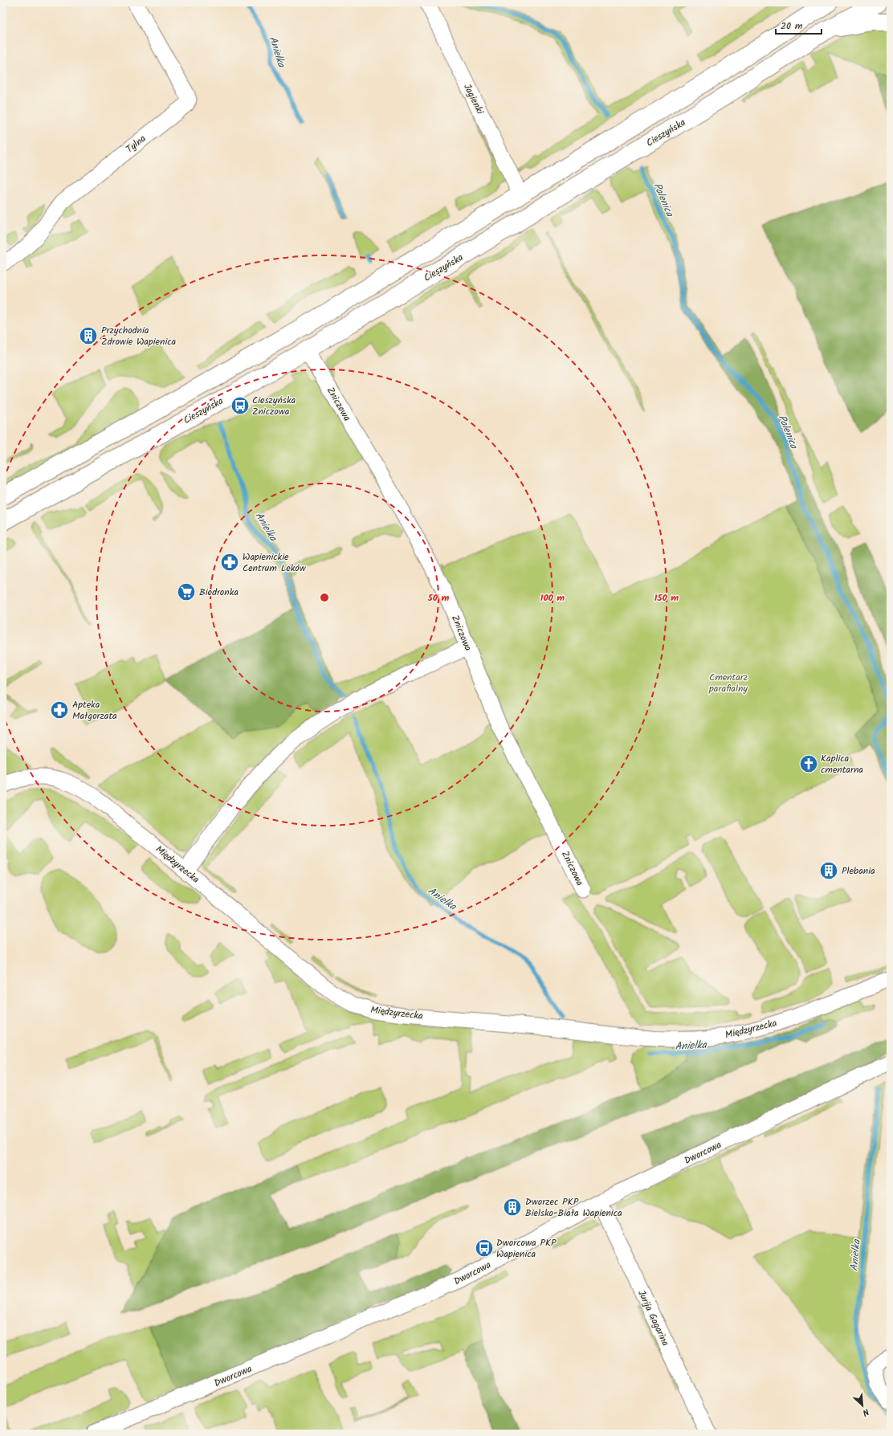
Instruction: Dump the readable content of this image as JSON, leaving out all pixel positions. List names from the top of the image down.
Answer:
{
  "streets": {
    "main road": ["Cieszyńska"],
    "street": [
      "Jagienki",
      "Tylna",
      "Zniczowa",
      "Międzyrzecka",
      "Dworcowa",
      "Jurija Gagarina"
    ]
  },
  "crossings": [
    ["Cieszyńska", "Zniczowa"],
    ["Dworcowa", "Jurija Gagarina"]
  ],
  "water": ["Anielka", "Palenica"],
  "parks": ["Cmentarz parafialny"],
  "places": {
    "building": ["Przychodnia Zdrowie Wapienica", "Plebania", "Dworzec PKP Bielsko-Biała Wapienica"],
    "bus stop": ["Cieszyńska Zniczowa", "Dworcowa PKP Wapienica"],
    "pharmacy": ["Wapienickie Centrum Leków", "Apteka Małgorzata"],
    "supermarket": ["Biedronka"],
    "church": ["Kaplica cmentarna"]
  },
  "scale_bar": "20 m",
  "north": "bottom right",
  "rings": ["50 m", "100 m", "150 m"]
}
